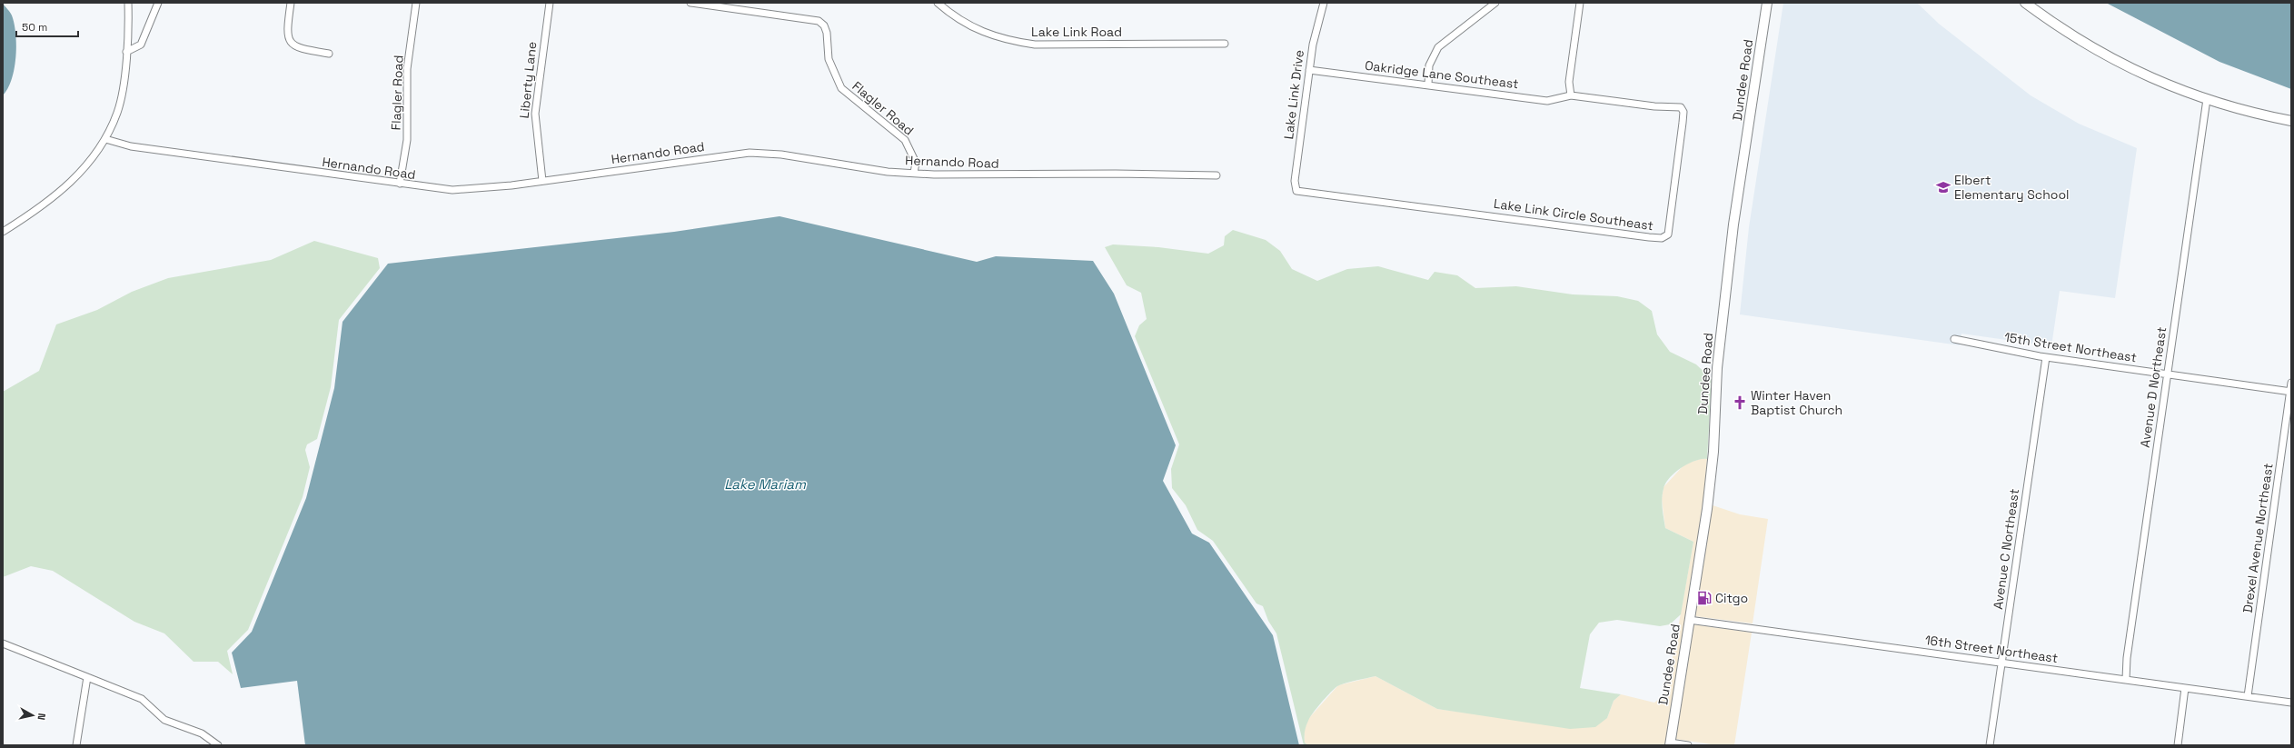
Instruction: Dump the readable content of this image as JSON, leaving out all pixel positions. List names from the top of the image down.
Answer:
{
  "streets": {
    "main road": ["Dundee Road"],
    "street": [
      "Lake Link Road",
      "Oakridge Lane Southeast",
      "Liberty Lane",
      "Flagler Road",
      "Lake Link Drive",
      "Hernando Road",
      "Lake Link Circle Southeast",
      "15th Street Northeast",
      "Avenue D Northeast",
      "Drexel Avenue Northeast",
      "Avenue C Northeast",
      "16th Street Northeast"
    ]
  },
  "crossings": [
    ["Oakridge Lane Southeast", "Lake Link Drive"],
    ["Oakridge Lane Southeast", "Lake Link Circle Southeast"],
    ["Liberty Lane", "Hernando Road"],
    ["Dundee Road", "16th Street Northeast"],
    ["Flagler Road", "Hernando Road"],
    ["Lake Link Drive", "Lake Link Circle Southeast"],
    ["15th Street Northeast", "Avenue D Northeast"],
    ["15th Street Northeast", "Drexel Avenue Northeast"],
    ["15th Street Northeast", "Avenue C Northeast"],
    ["Avenue D Northeast", "16th Street Northeast"],
    ["Drexel Avenue Northeast", "16th Street Northeast"],
    ["Avenue C Northeast", "16th Street Northeast"]
  ],
  "water": ["Lake Mariam"],
  "places": {
    "school or university": ["Elbert Elementary School"],
    "church": ["Winter Haven Baptist Church"],
    "fuel station": ["Citgo"]
  },
  "scale_bar": "50 m",
  "north": "right"
}
